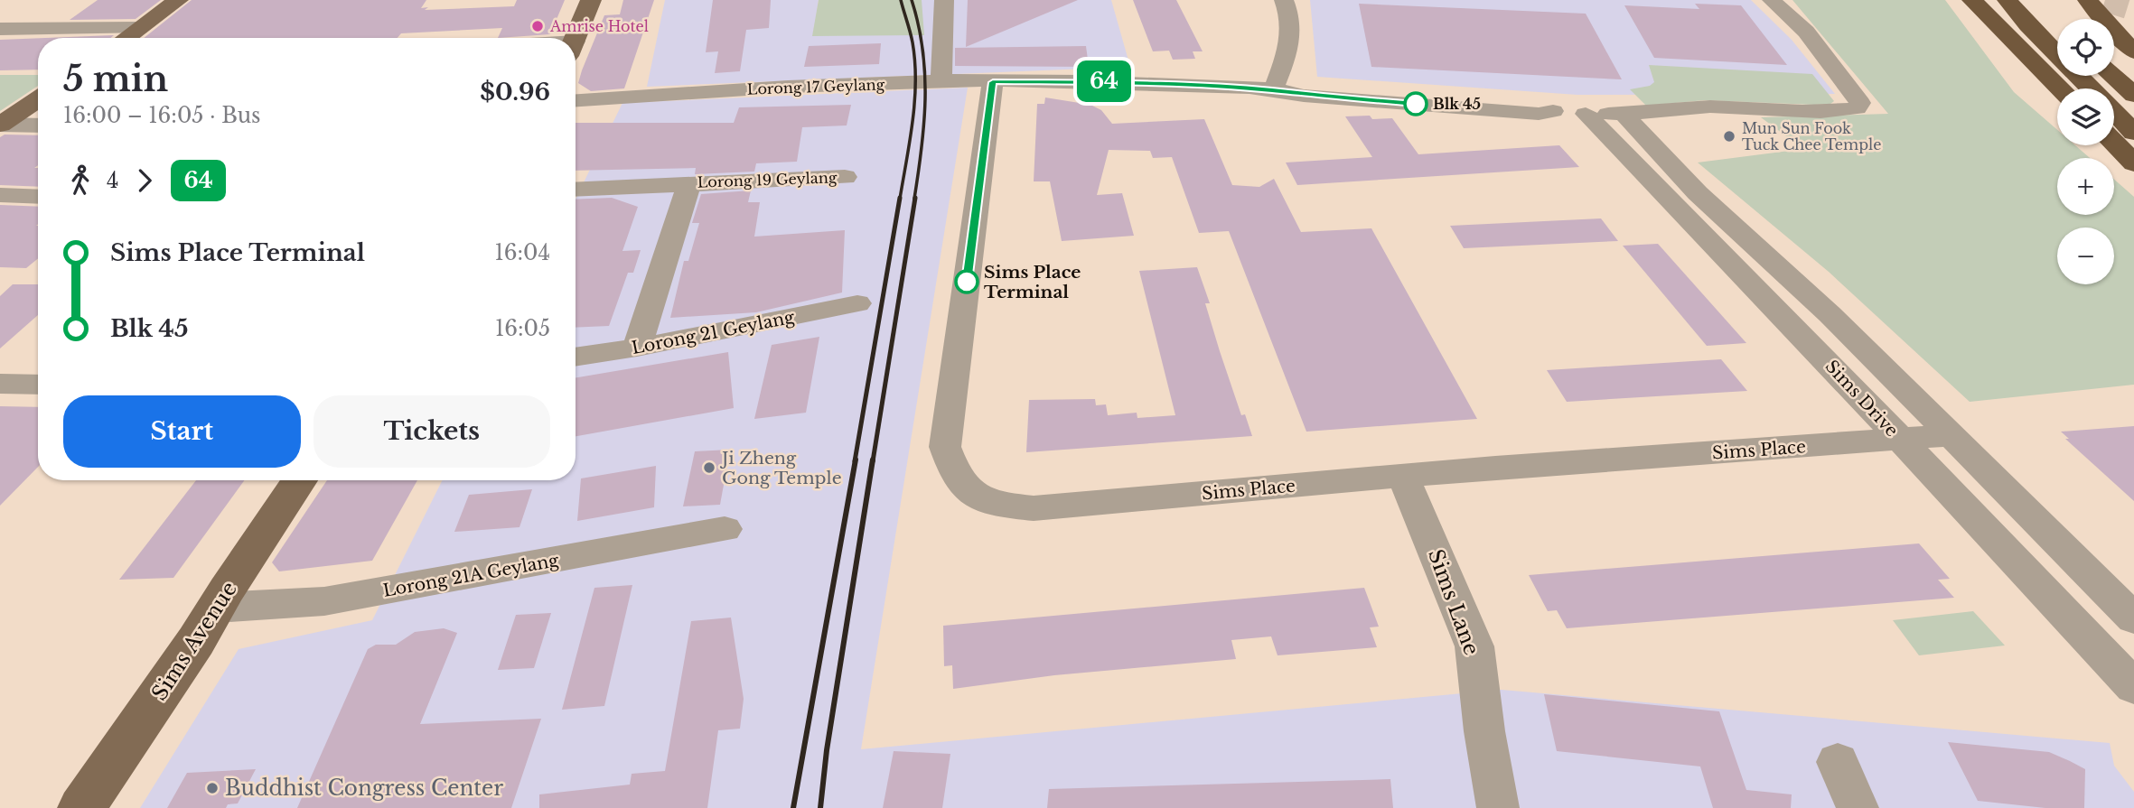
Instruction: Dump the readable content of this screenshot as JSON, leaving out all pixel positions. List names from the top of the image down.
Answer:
{
  "streets": {
    "main road": ["Sims Avenue"],
    "street": [
      "Lorong 17 Geylang",
      "Lorong 19 Geylang",
      "Lorong 21 Geylang",
      "Sims Drive",
      "Sims Place",
      "Lorong 21A Geylang",
      "Sims Lane"
    ]
  },
  "crossings": [
    ["Lorong 19 Geylang", "Lorong 21 Geylang"],
    ["Sims Drive", "Sims Place"],
    ["Sims Place", "Sims Lane"],
    ["Lorong 21A Geylang", "Sims Avenue"]
  ],
  "places": [
    "Amrise Hotel",
    "Blk 45",
    "Mun Sun Fook Tuck Chee Temple",
    "Sims Place Terminal",
    "Ji Zheng Gong Temple",
    "Buddhist Congress Center"
  ],
  "lines": ["bus line 64"],
  "page": {
    "on_map": "64",
    "map_buttons": ["+", "−"],
    "heading": ["5 min", "16:00 – 16:05 · Bus", "$0.96"],
    "legs": ["4", "64"],
    "list": [
      {
        "name": "Sims Place Terminal",
        "value": "16:04"
      },
      {
        "name": "Blk 45",
        "value": "16:05"
      }
    ],
    "buttons": ["Start", "Tickets"]
  }
}
